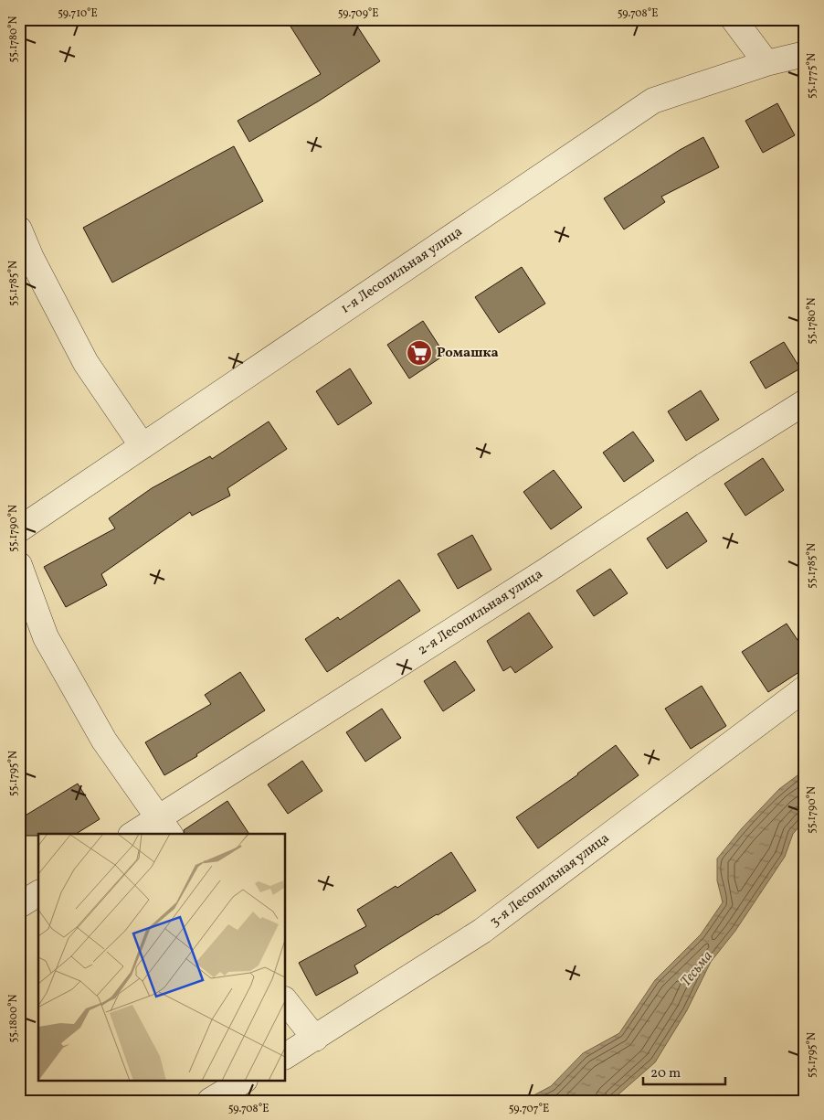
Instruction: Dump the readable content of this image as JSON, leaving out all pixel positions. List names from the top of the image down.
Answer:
{
  "streets": {
    "street": ["1-я Лесопильная улица", "2-я Лесопильная улица", "3-я Лесопильная улица"]
  },
  "water": ["Тесьма"],
  "places": {
    "supermarket": ["Ромашка"]
  },
  "scale_bar": "20 m",
  "coordinates": [
    "59.710°E",
    "59.709°E",
    "59.708°E",
    "55.1780°N",
    "55.1775°N",
    "55.1785°N",
    "55.1790°N",
    "55.1795°N",
    "55.1800°N",
    "59.707°E"
  ]
}
